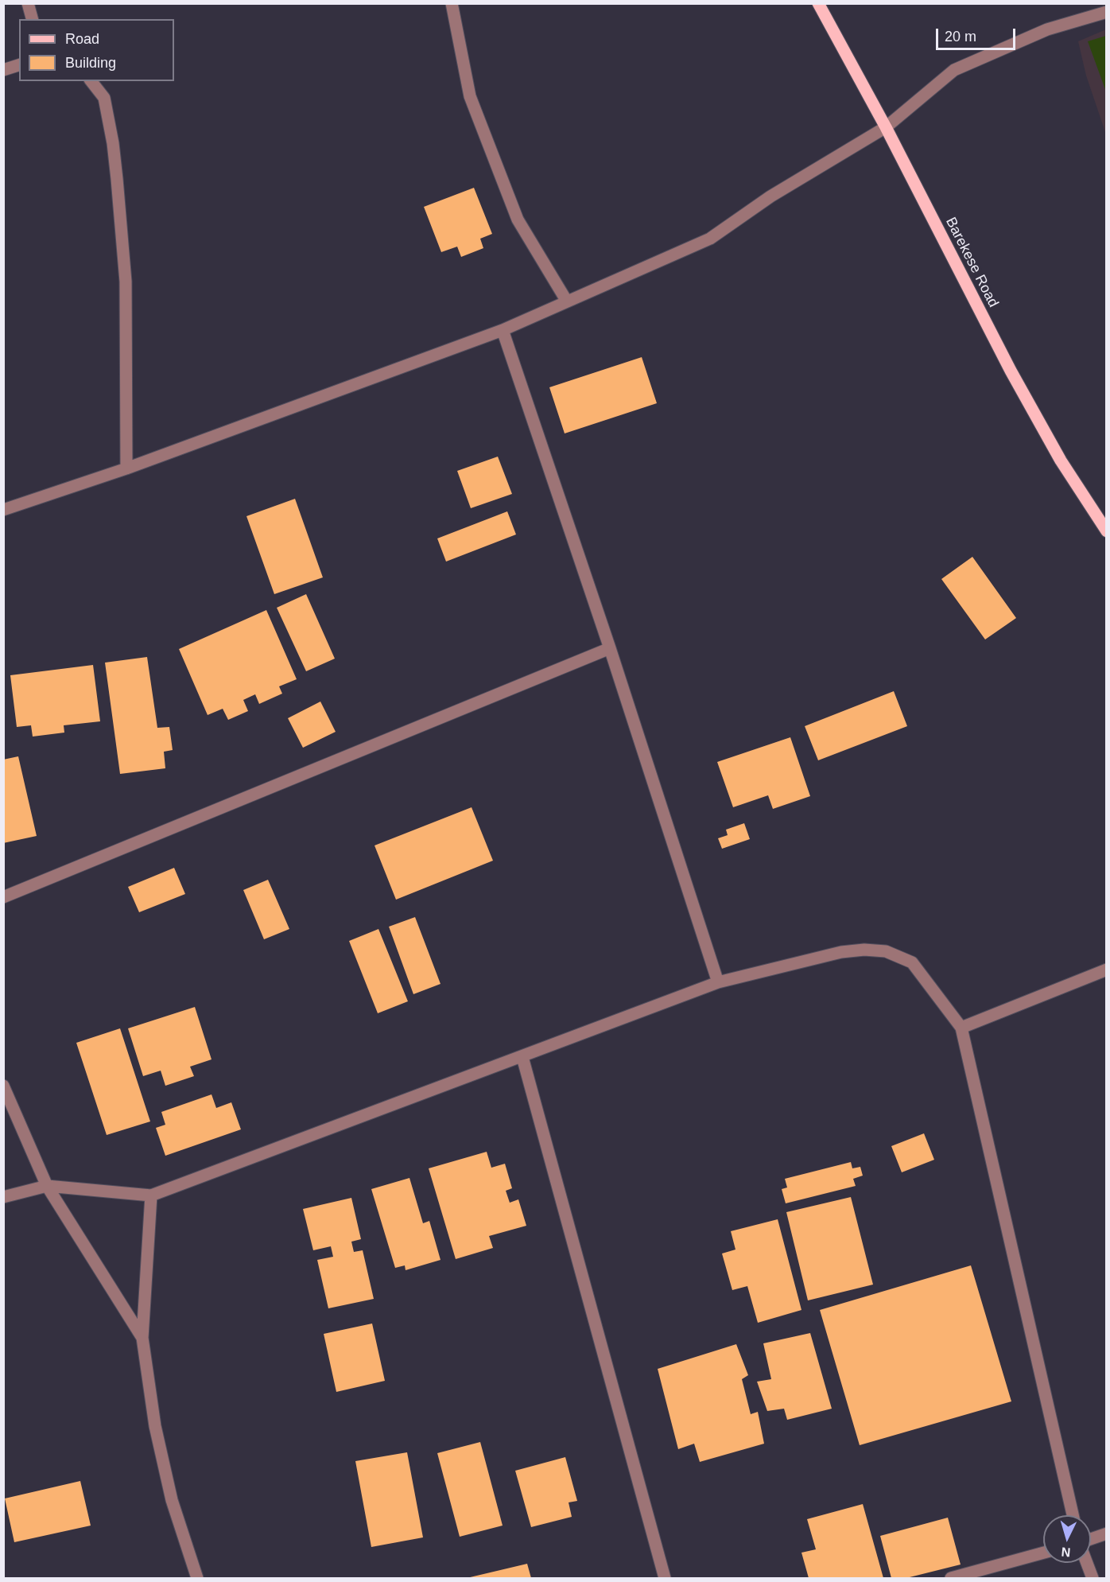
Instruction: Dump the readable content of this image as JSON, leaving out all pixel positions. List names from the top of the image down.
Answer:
{
  "streets": {
    "main road": ["Barekese Road"]
  },
  "legend": ["Road", "Building"],
  "scale_bar": "20 m",
  "north": "bottom"
}
